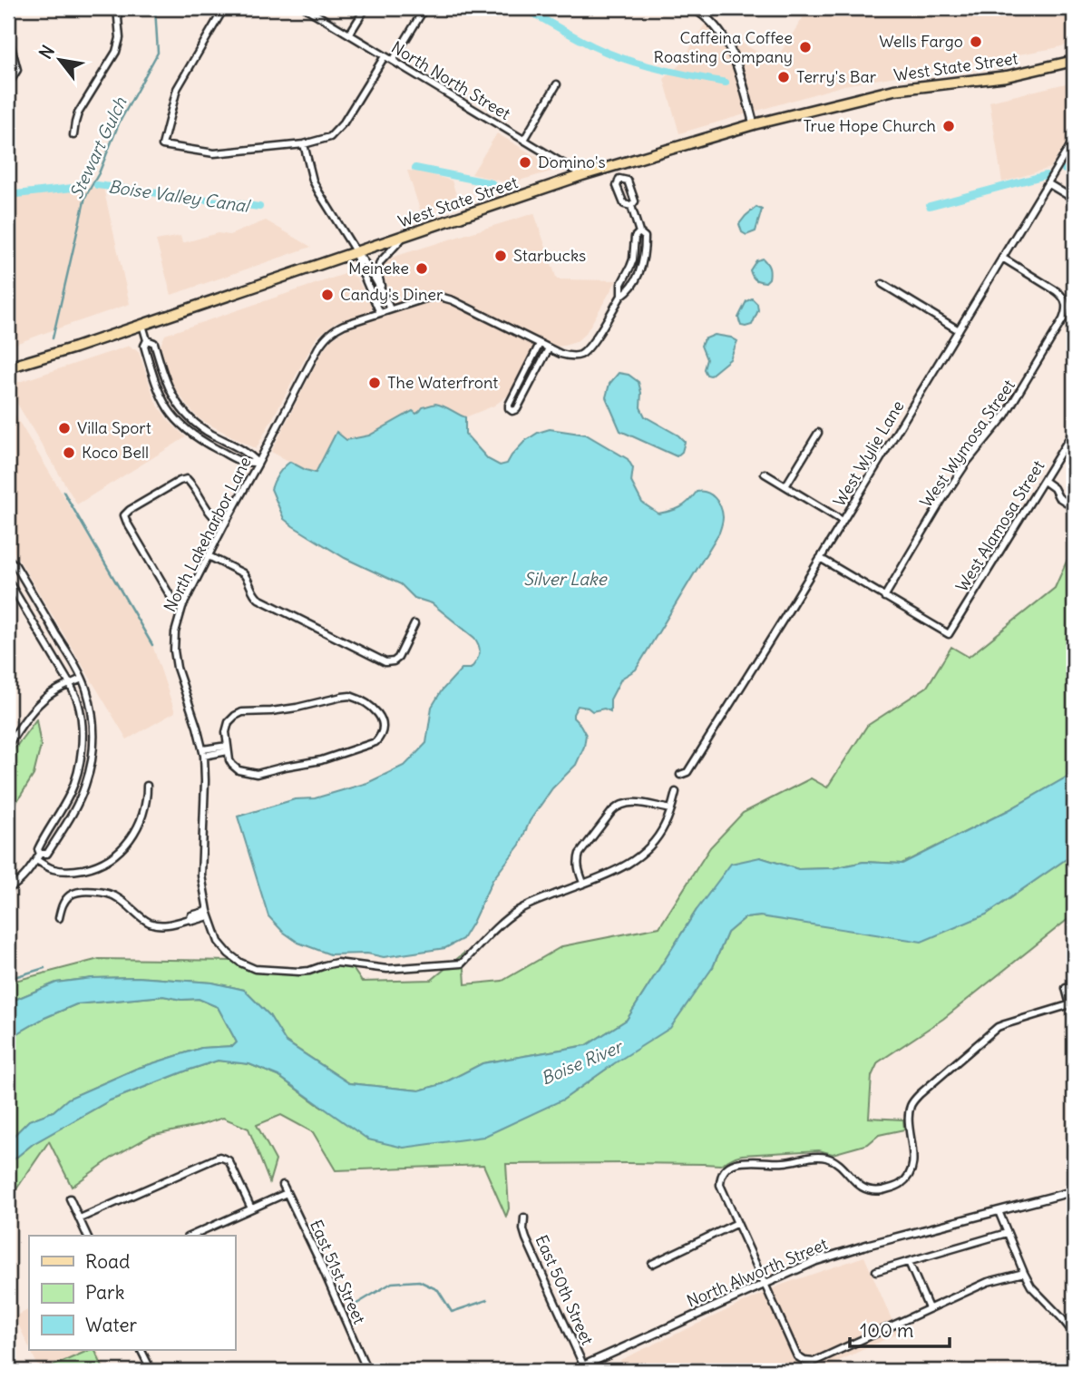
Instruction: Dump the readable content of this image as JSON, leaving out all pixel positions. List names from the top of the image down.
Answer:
{
  "streets": {
    "main road": ["West State Street"],
    "street": [
      "North North Street",
      "West Wymosa Street",
      "West Wylie Lane",
      "West Alamosa Street",
      "North Lakeharbor Lane",
      "East 51st Street",
      "North Alworth Street",
      "East 50th Street"
    ]
  },
  "crossings": [
    ["West State Street", "North North Street"],
    ["West State Street", "North Lakeharbor Lane"],
    ["West Wymosa Street", "West Wylie Lane"],
    ["West Wymosa Street", "West Alamosa Street"],
    ["North Alworth Street", "East 50th Street"]
  ],
  "water": [
    "Stewart Gulch",
    "Boise Valley Canal",
    "Silver Lake",
    "Boise River"
  ],
  "places": [
    "Wells Fargo",
    "Caffeina Coffee Roasting Company",
    "Terry's Bar",
    "True Hope Church",
    "Domino's",
    "Starbucks",
    "Meineke",
    "Candy's Diner",
    "The Waterfront",
    "Villa Sport",
    "Koco Bell"
  ],
  "legend": ["Road", "Park", "Water"],
  "scale_bar": "100 m",
  "north": "top left"
}
